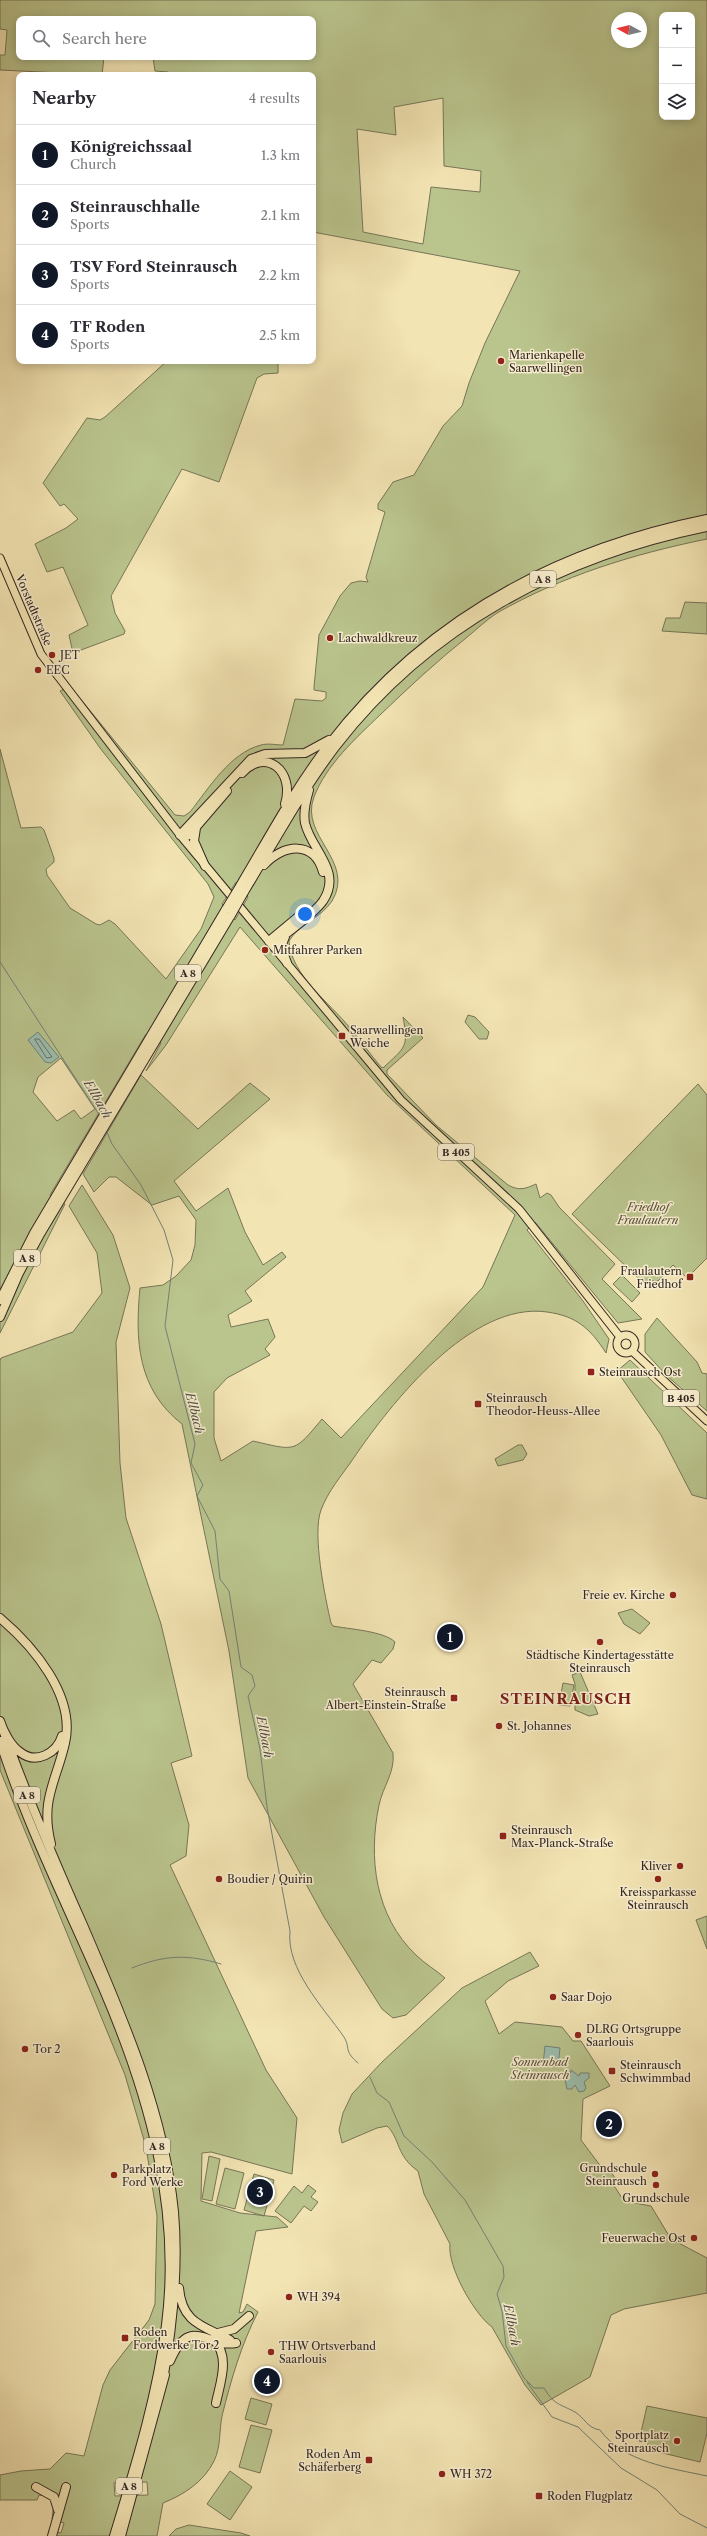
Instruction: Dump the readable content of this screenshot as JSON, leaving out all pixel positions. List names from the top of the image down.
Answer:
{
  "streets": {
    "highway": ["A 8"],
    "main road": ["Vorstadtstraße", "B 405"]
  },
  "crossings": [
    ["Vorstadtstraße", "B 405"]
  ],
  "districts": ["STEINRAUSCH"],
  "water": ["Ellbach"],
  "parks": ["Friedhof Fraulautern", "Sonnenbad Steinrausch"],
  "places": {
    "other": [
      "Marienkapelle Saarwellingen",
      "Lachwaldkreuz",
      "JET",
      "EEC",
      "Mitfahrer Parken",
      "Freie ev. Kirche",
      "Städtische Kindertagesstätte Steinrausch",
      "St. Johannes",
      "Kliver",
      "Boudier / Quirin",
      "Kreissparkasse Steinrausch",
      "Saar Dojo",
      "DLRG Ortsgruppe Saarlouis",
      "Tor 2",
      "Grundschule Steinrausch",
      "Parkplatz Ford Werke",
      "Grundschule",
      "Feuerwache Ost",
      "WH 394",
      "THW Ortsverband Saarlouis",
      "Sportplatz Steinrausch",
      "WH 372"
    ],
    "transit": [
      "Saarwellingen Weiche",
      "Fraulautern Friedhof",
      "Steinrausch Ost",
      "Steinrausch Theodor-Heuss-Allee",
      "Steinrausch Albert-Einstein-Straße",
      "Steinrausch Max-Planck-Straße",
      "Steinrausch Schwimmbad",
      "Roden Fordwerke Tor 2",
      "Roden Am Schäferberg",
      "Roden Flugplatz"
    ]
  },
  "north": "left",
  "page": {
    "map_buttons": ["+", "−"],
    "search": "Search here",
    "heading": ["Nearby", "4 results"],
    "list": [
      {
        "mark": "1",
        "name": "Königreichssaal",
        "note": "Church",
        "value": "1.3 km"
      },
      {
        "mark": "2",
        "name": "Steinrauschhalle",
        "note": "Sports",
        "value": "2.1 km"
      },
      {
        "mark": "3",
        "name": "TSV Ford Steinrausch",
        "note": "Sports",
        "value": "2.2 km"
      },
      {
        "mark": "4",
        "name": "TF Roden",
        "note": "Sports",
        "value": "2.5 km"
      }
    ],
    "pins": [
      "1",
      "2",
      "3",
      "4"
    ]
  }
}
